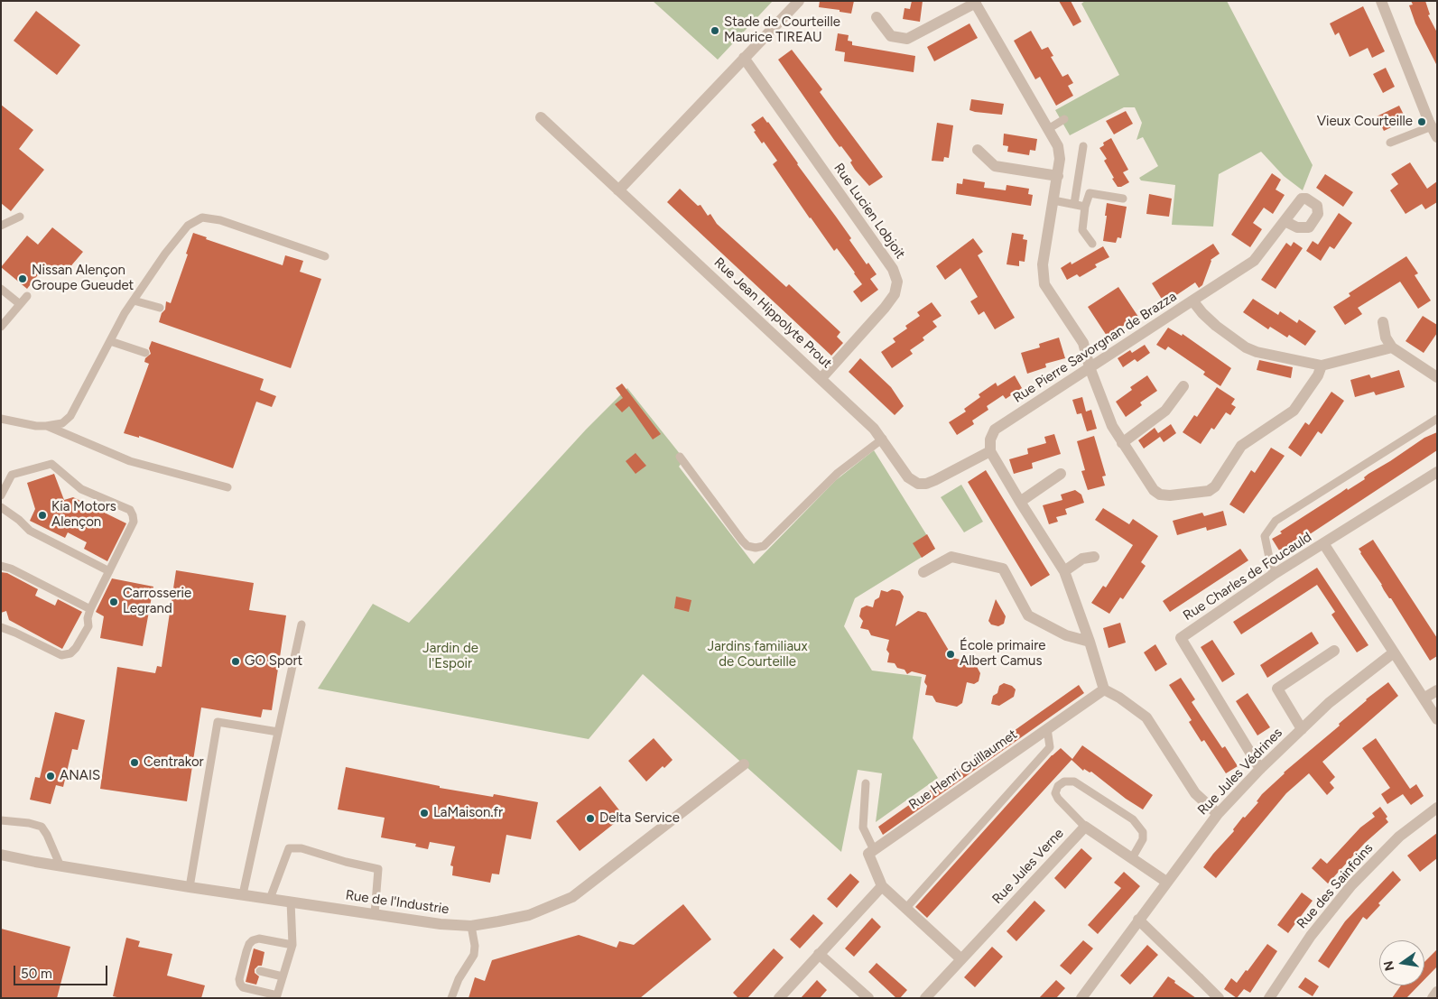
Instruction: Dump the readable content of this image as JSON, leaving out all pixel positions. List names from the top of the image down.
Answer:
{
  "streets": {
    "street": [
      "Rue Lucien Lobjoit",
      "Rue Jean Hippolyte Prout",
      "Rue Pierre Savorgnan de Brazza",
      "Rue Charles de Foucauld",
      "Rue Henri Guillaumet",
      "Rue Jules Védrines",
      "Rue Jules Verne",
      "Rue des Sainfoins",
      "Rue de l'Industrie"
    ]
  },
  "crossings": [
    ["Rue Lucien Lobjoit", "Rue Jean Hippolyte Prout"],
    ["Rue Jean Hippolyte Prout", "Rue Pierre Savorgnan de Brazza"],
    ["Rue Charles de Foucauld", "Rue Jules Védrines"]
  ],
  "parks": ["Jardins familiaux de Courteille", "Jardin de l'Espoir"],
  "places": [
    "Stade de Courteille Maurice TIREAU",
    "Vieux Courteille",
    "Nissan Alençon Groupe Gueudet",
    "Kia Motors Alençon",
    "Carrosserie Legrand",
    "École primaire Albert Camus",
    "GO Sport",
    "Centrakor",
    "ANAIS",
    "LaMaison.fr",
    "Delta Service"
  ],
  "scale_bar": "50 m",
  "north": "left"
}
